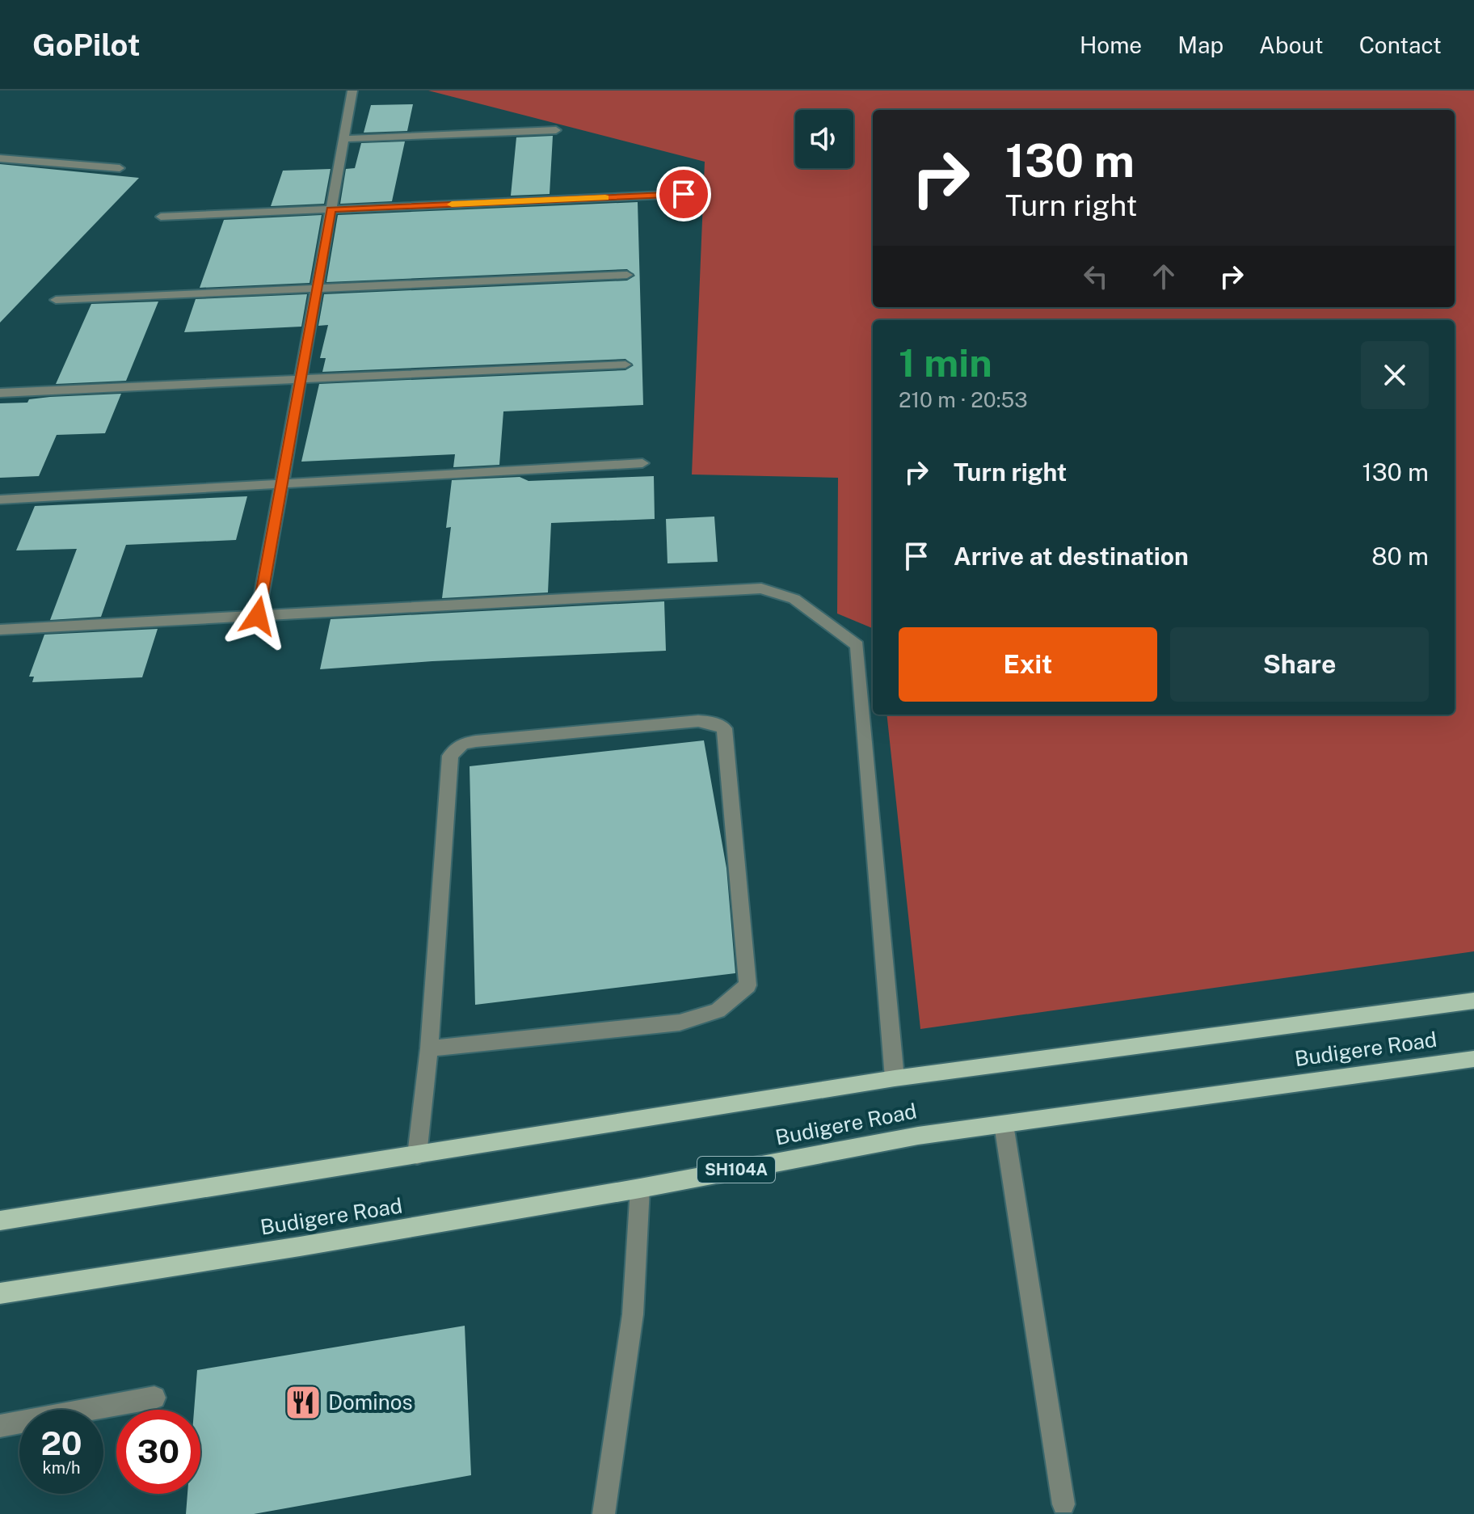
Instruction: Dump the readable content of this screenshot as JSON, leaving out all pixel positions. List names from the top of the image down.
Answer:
{
  "streets": {
    "main road": ["Budigere Road", "SH104A"]
  },
  "places": {
    "restaurant": ["Dominos"]
  },
  "page": {
    "header": "GoPilot",
    "nav": [
      "Home",
      "Map",
      "About",
      "Contact"
    ],
    "turn": ["130 m", "Turn right"],
    "heading": ["1 min", "210 m · 20:53"],
    "list": [
      {
        "name": "Turn right",
        "value": "130 m"
      },
      {
        "name": "Arrive at destination",
        "value": "80 m"
      }
    ],
    "buttons": ["Exit", "Share"],
    "speed": "20 km/h",
    "limit": "30"
  }
}
